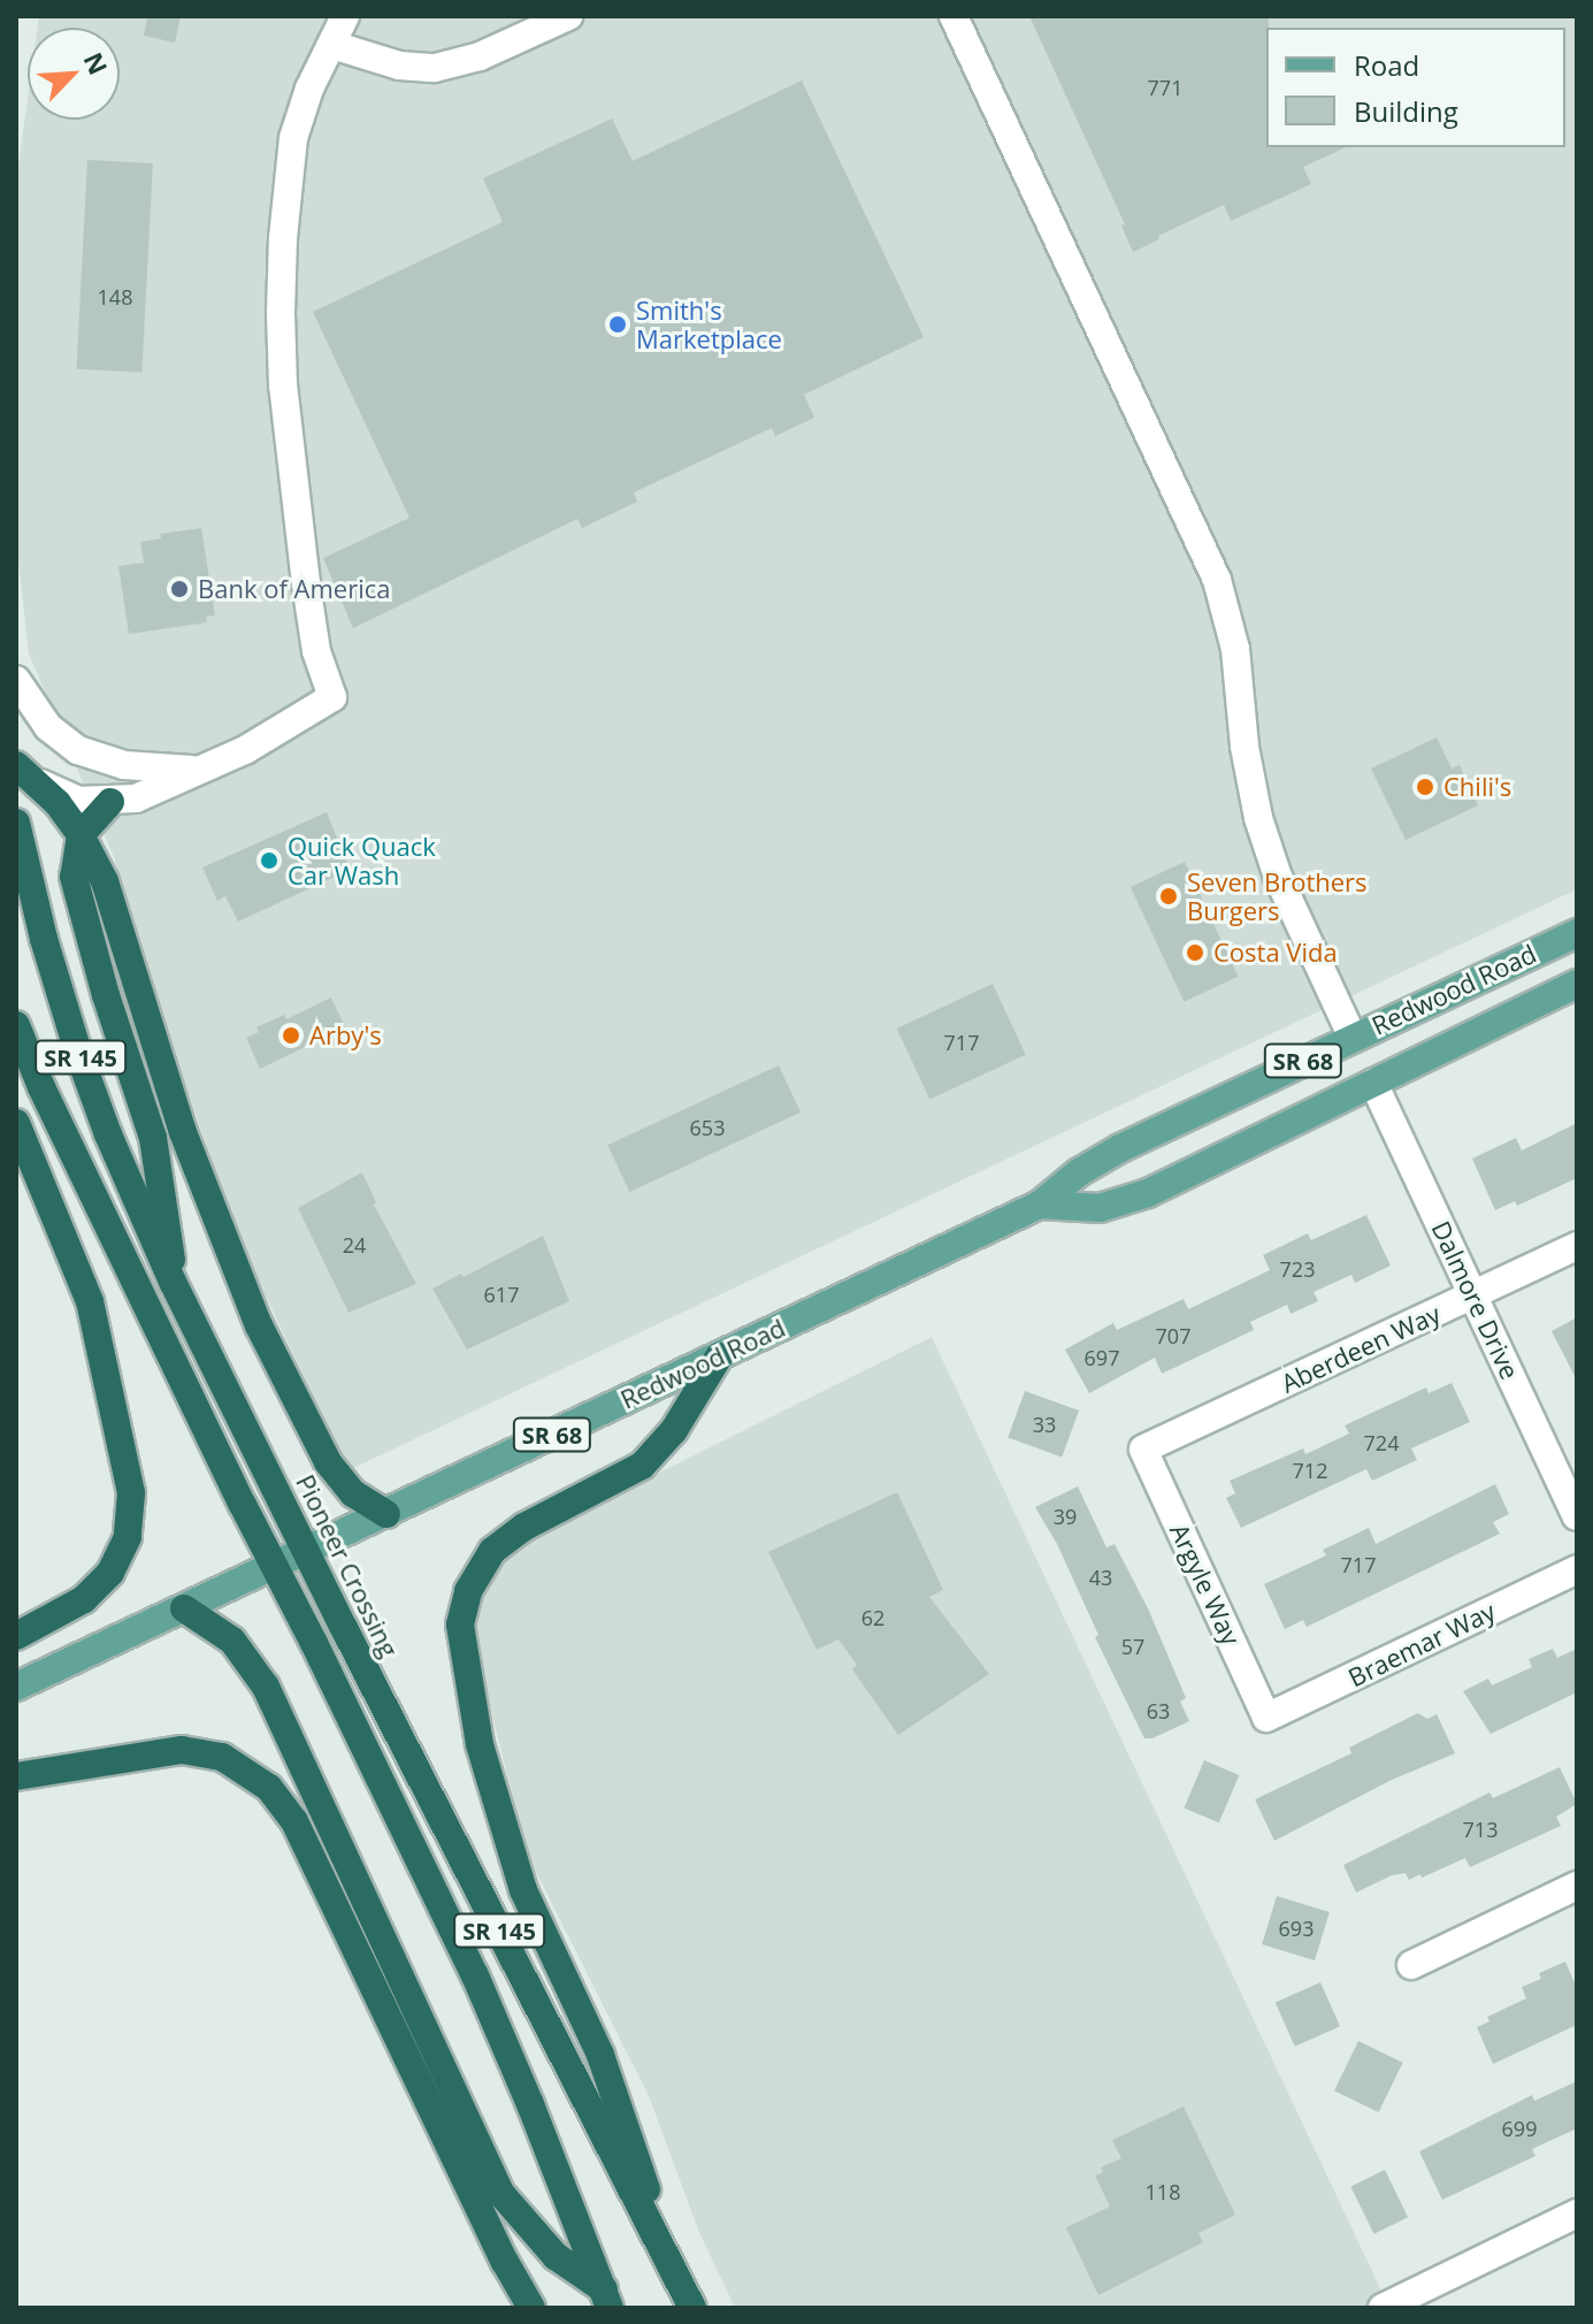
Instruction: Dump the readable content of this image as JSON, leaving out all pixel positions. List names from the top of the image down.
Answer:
{
  "streets": {
    "highway": ["SR 145", "Pioneer Crossing"],
    "main road": ["Redwood Road", "SR 68"],
    "street": [
      "Dalmore Drive",
      "Aberdeen Way",
      "Argyle Way",
      "Braemar Way"
    ]
  },
  "crossings": [
    ["Redwood Road", "SR 145"],
    ["Redwood Road", "Dalmore Drive"],
    ["Redwood Road", "Pioneer Crossing"],
    ["Dalmore Drive", "Aberdeen Way"],
    ["Aberdeen Way", "Argyle Way"],
    ["Argyle Way", "Braemar Way"]
  ],
  "places": [
    "Smith's Marketplace",
    "Bank of America",
    "Chili's",
    "Quick Quack Car Wash",
    "Seven Brothers Burgers",
    "Costa Vida",
    "Arby's"
  ],
  "house_numbers": [
    "771",
    "148",
    "717",
    "653",
    "24",
    "723",
    "617",
    "707",
    "697",
    "33",
    "724",
    "712",
    "39",
    "717",
    "43",
    "62",
    "57",
    "63",
    "713",
    "693",
    "699",
    "118"
  ],
  "legend": ["Road", "Building"],
  "north": "top right"
}
